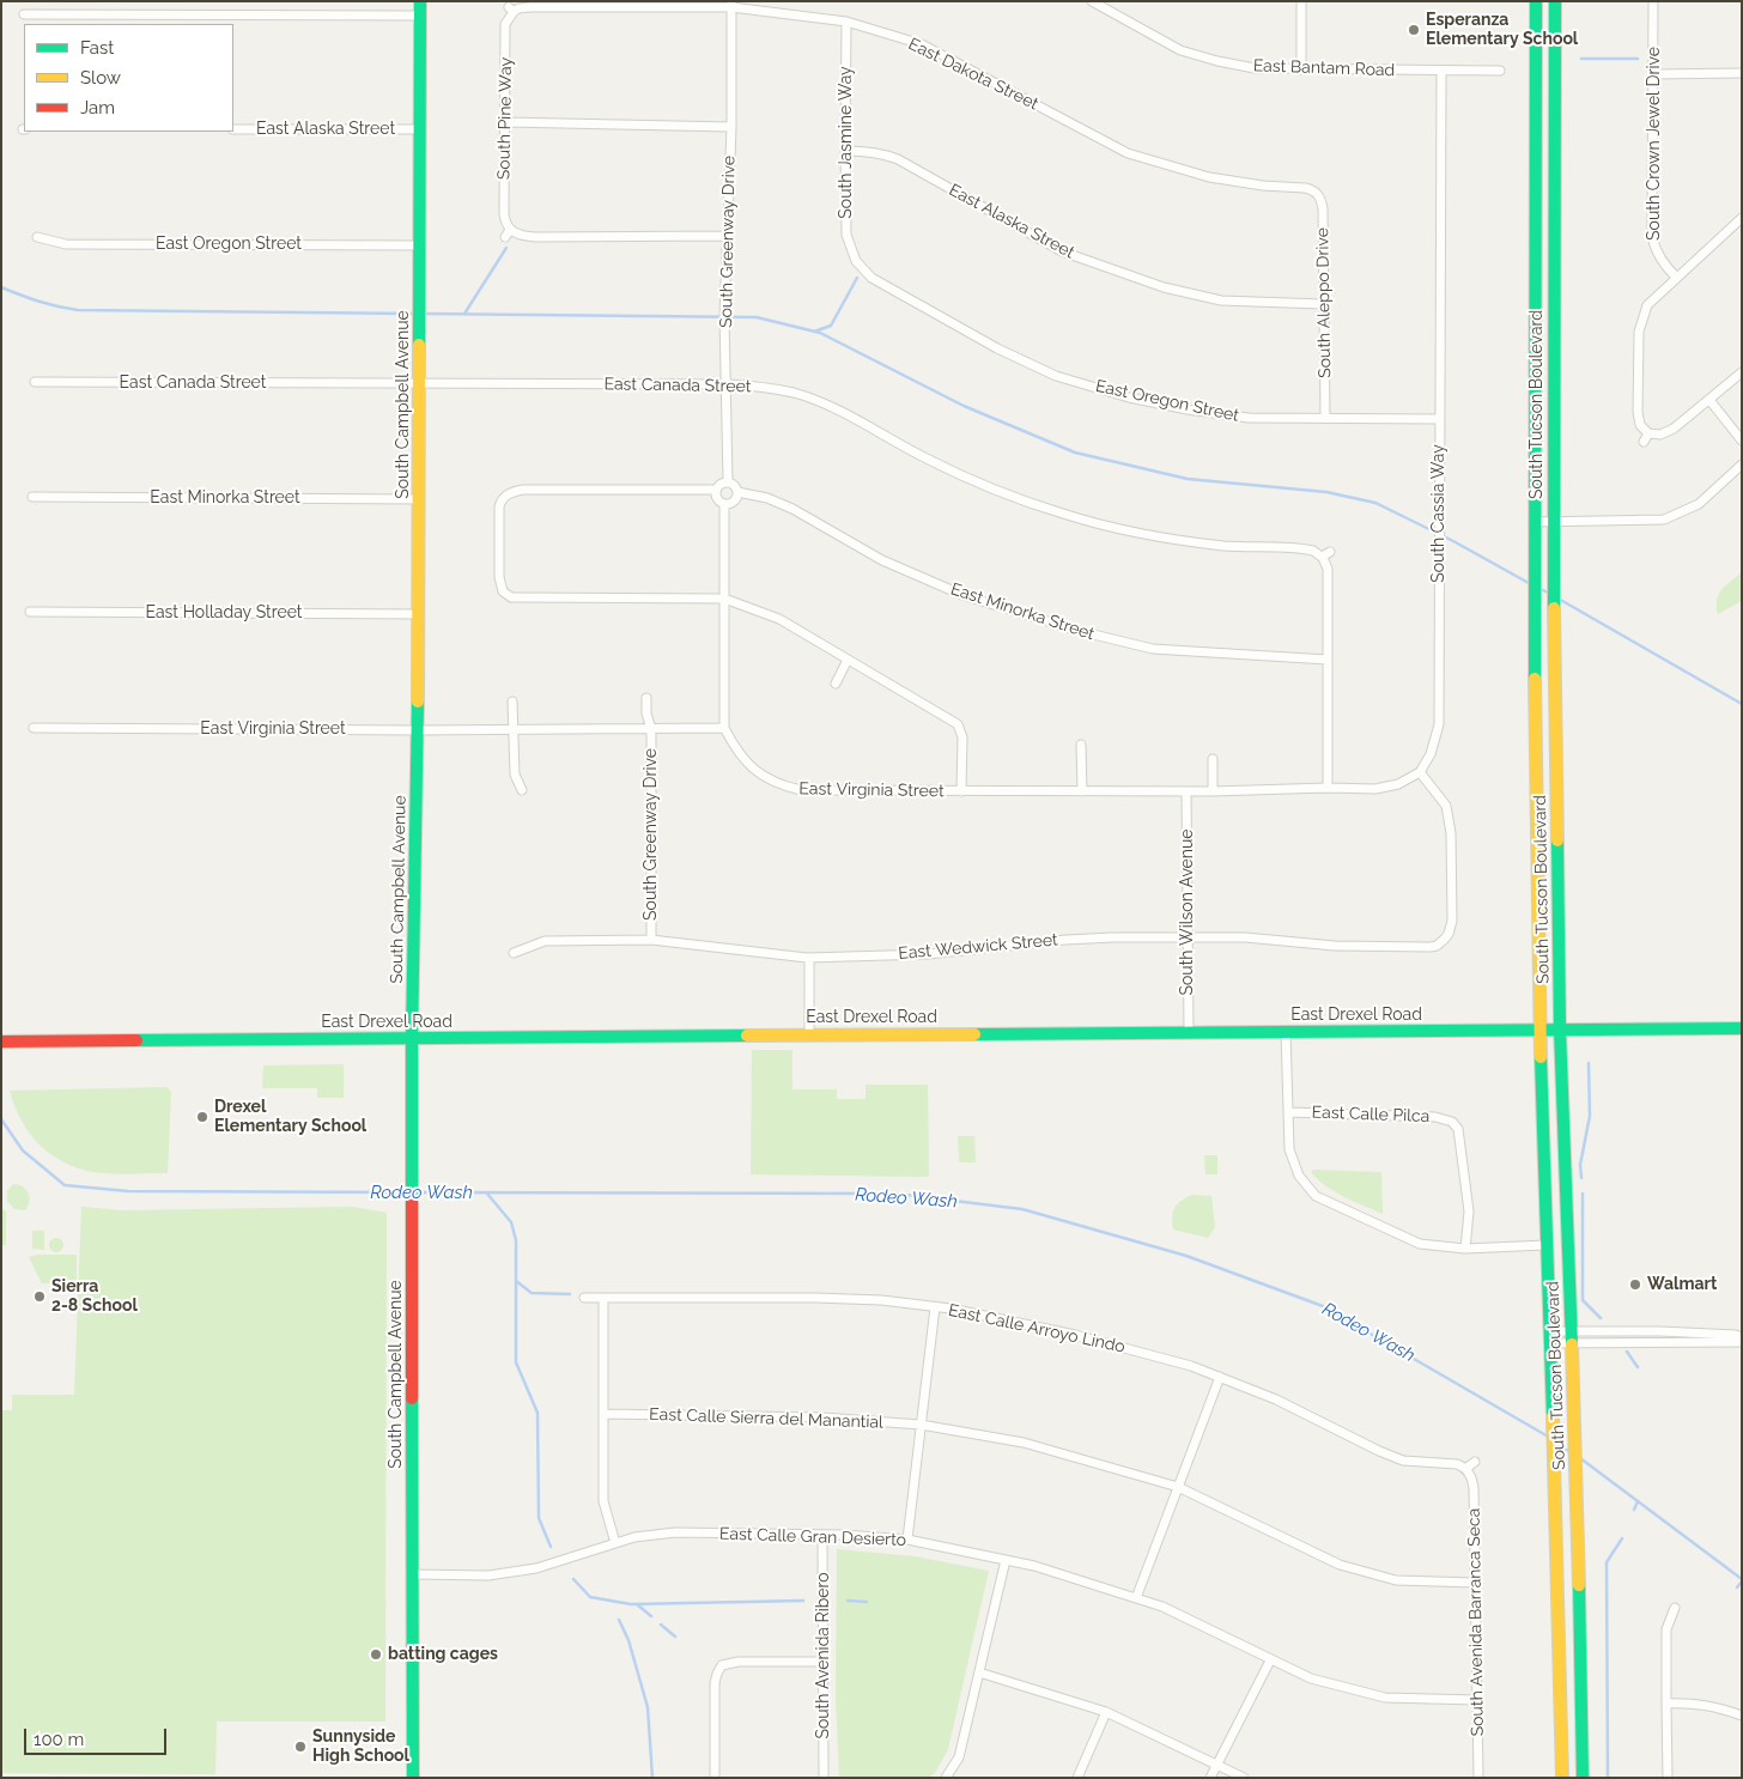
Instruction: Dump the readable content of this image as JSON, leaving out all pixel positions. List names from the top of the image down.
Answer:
{
  "streets": {
    "main road": ["South Campbell Avenue", "South Tucson Boulevard", "East Drexel Road"],
    "street": [
      "East Bantam Road",
      "East Dakota Street",
      "South Pine Way",
      "East Alaska Street",
      "South Jasmine Way",
      "South Crown Jewel Drive",
      "South Greenway Drive",
      "East Oregon Street",
      "South Aleppo Drive",
      "East Canada Street",
      "East Minorka Street",
      "South Cassia Way",
      "East Holladay Street",
      "East Virginia Street",
      "South Wilson Avenue",
      "East Wedwick Street",
      "East Calle Pilca",
      "East Calle Arroyo Lindo",
      "East Calle Sierra del Manantial",
      "East Calle Gran Desierto",
      "South Avenida Barranca Seca",
      "South Avenida Ribero"
    ]
  },
  "crossings": [
    ["East Bantam Road", "South Cassia Way"],
    ["East Dakota Street", "South Pine Way"],
    ["East Dakota Street", "South Jasmine Way"],
    ["East Dakota Street", "South Greenway Drive"],
    ["East Dakota Street", "South Aleppo Drive"],
    ["South Pine Way", "South Greenway Drive"],
    ["East Alaska Street", "South Jasmine Way"],
    ["East Alaska Street", "South Aleppo Drive"],
    ["East Alaska Street", "South Campbell Avenue"],
    ["South Jasmine Way", "East Oregon Street"],
    ["South Greenway Drive", "East Canada Street"],
    ["South Greenway Drive", "East Minorka Street"],
    ["South Greenway Drive", "East Virginia Street"],
    ["South Greenway Drive", "East Wedwick Street"],
    ["East Oregon Street", "South Aleppo Drive"],
    ["East Oregon Street", "South Campbell Avenue"],
    ["East Oregon Street", "South Cassia Way"],
    ["East Canada Street", "South Campbell Avenue"],
    ["East Canada Street", "East Minorka Street"],
    ["South Campbell Avenue", "East Minorka Street"],
    ["South Campbell Avenue", "East Holladay Street"],
    ["South Campbell Avenue", "East Virginia Street"],
    ["South Campbell Avenue", "East Drexel Road"],
    ["South Campbell Avenue", "East Calle Gran Desierto"],
    ["South Tucson Boulevard", "East Drexel Road"],
    ["South Cassia Way", "East Virginia Street"],
    ["South Cassia Way", "East Wedwick Street"],
    ["East Virginia Street", "South Wilson Avenue"],
    ["East Virginia Street", "East Wedwick Street"],
    ["South Wilson Avenue", "East Wedwick Street"],
    ["South Wilson Avenue", "East Drexel Road"],
    ["East Calle Arroyo Lindo", "South Avenida Barranca Seca"],
    ["East Calle Sierra del Manantial", "South Avenida Barranca Seca"],
    ["East Calle Gran Desierto", "South Avenida Barranca Seca"],
    ["East Calle Gran Desierto", "South Avenida Ribero"]
  ],
  "water": ["Rodeo Wash"],
  "places": [
    "Esperanza Elementary School",
    "Drexel Elementary School",
    "Walmart",
    "Sierra 2-8 School",
    "batting cages",
    "Sunnyside High School"
  ],
  "legend": ["Fast", "Slow", "Jam"],
  "scale_bar": "100 m"
}
